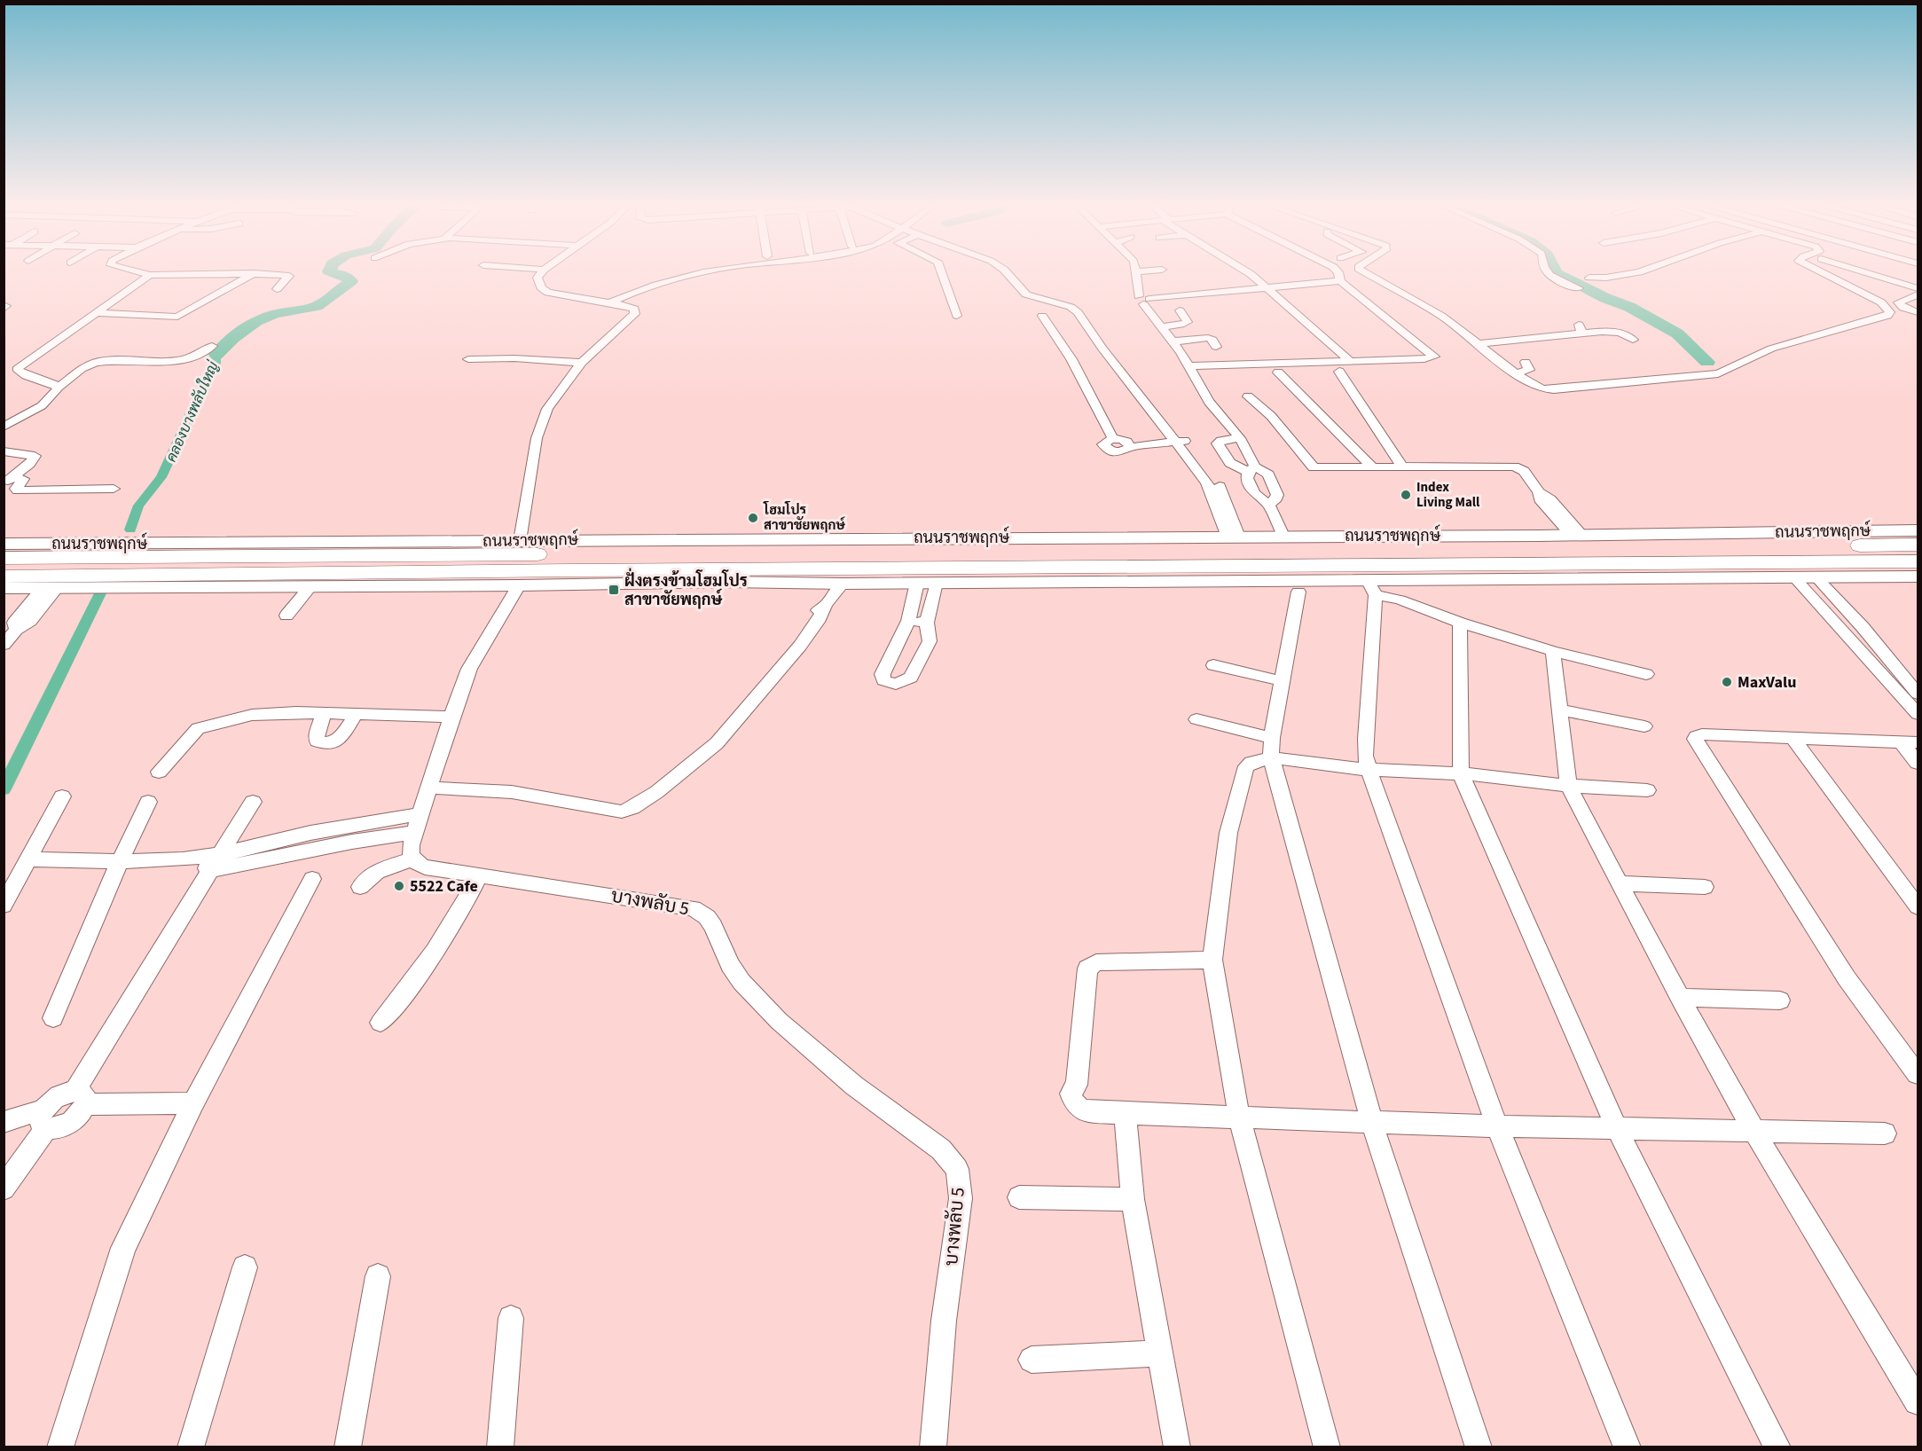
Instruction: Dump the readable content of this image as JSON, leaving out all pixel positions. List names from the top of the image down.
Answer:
{
  "streets": {
    "main road": ["ถนนราชพฤกษ์"],
    "street": ["บางพลับ 5"]
  },
  "water": ["คลองบางพลับใหญ่"],
  "places": {
    "other": [
      "Index Living Mall",
      "โฮมโปร สาขาชัยพฤกษ์",
      "MaxValu",
      "5522 Cafe"
    ],
    "transit": ["ฝั่งตรงข้ามโฮมโปร สาขาชัยพฤกษ์"]
  }
}
